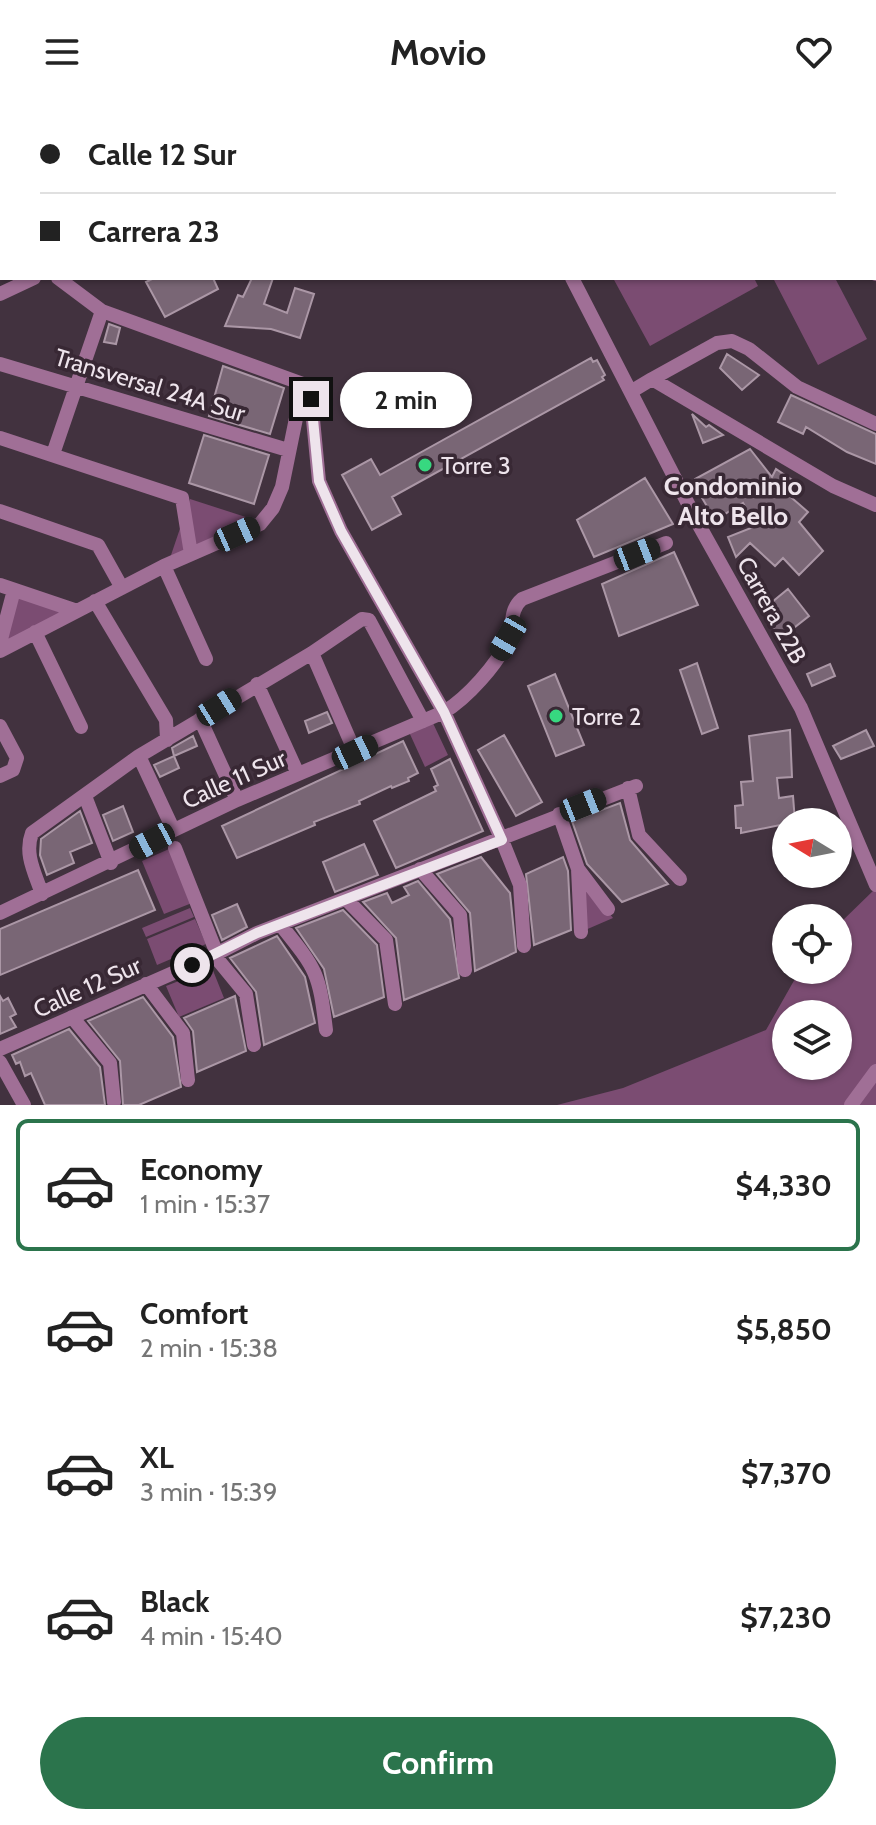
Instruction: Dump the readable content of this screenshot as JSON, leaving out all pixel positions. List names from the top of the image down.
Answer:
{
  "streets": {
    "street": [
      "Transversal 24A Sur",
      "Carrera 22B",
      "Calle 11 Sur",
      "Calle 12 Sur"
    ]
  },
  "districts": ["Condominio Alto Bello"],
  "places": ["Torre 3", "Torre 2"],
  "north": "left",
  "page": {
    "header": "Movio",
    "banner": ["Calle 12 Sur", "Carrera 23"],
    "bubble": "2 min",
    "list": [
      {
        "name": "Economy",
        "note": "1 min · 15:37",
        "value": "$4,330"
      },
      {
        "name": "Comfort",
        "note": "2 min · 15:38",
        "value": "$5,850"
      },
      {
        "name": "XL",
        "note": "3 min · 15:39",
        "value": "$7,370"
      },
      {
        "name": "Black",
        "note": "4 min · 15:40",
        "value": "$7,230"
      }
    ],
    "buttons": "Confirm"
  }
}
